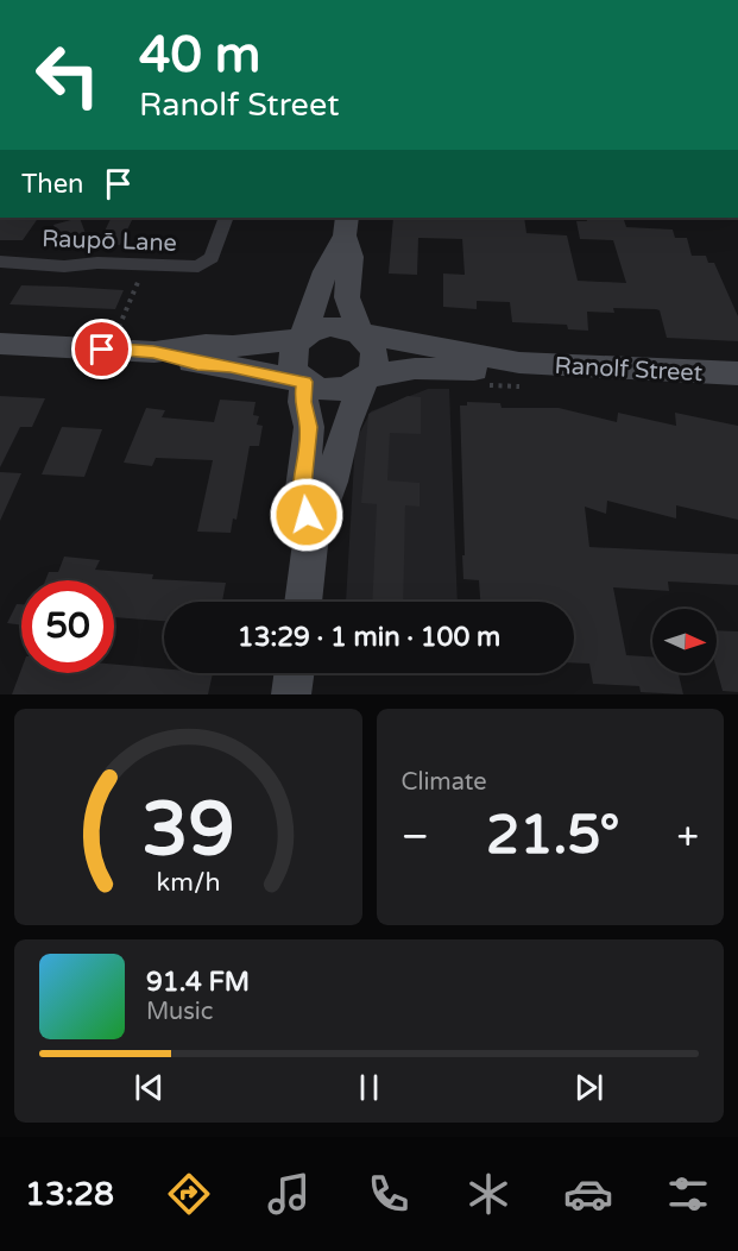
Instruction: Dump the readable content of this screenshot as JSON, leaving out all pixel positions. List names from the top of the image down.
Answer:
{
  "streets": {
    "main road": ["Ranolf Street"],
    "street": ["Raupō Lane"]
  },
  "north": "right",
  "page": {
    "turn": ["40 m", "Ranolf Street"],
    "then": "Then",
    "limit": "50",
    "trip": "13:29 · 1 min · 100 m",
    "tile": "Climate",
    "heat": ["−", "21.5°", "+"],
    "song": ["91.4 FM", "Music"],
    "tabs": "13:28",
    "gauge": ["39", "km/h"]
  }
}
